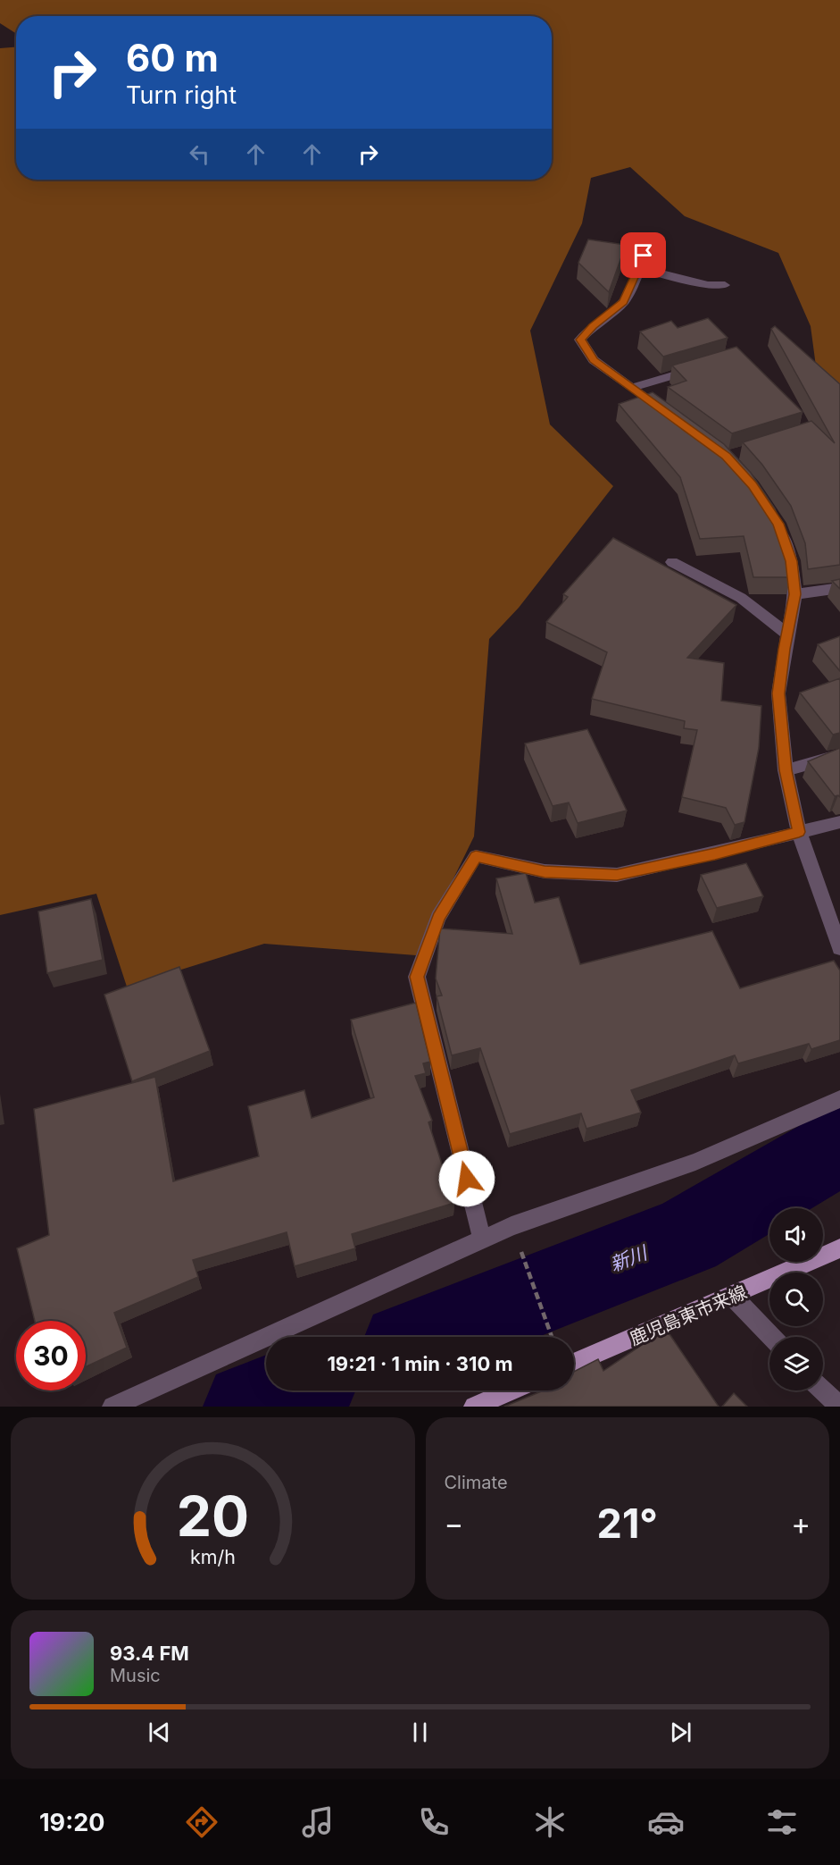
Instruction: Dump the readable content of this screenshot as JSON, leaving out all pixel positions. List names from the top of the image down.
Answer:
{
  "streets": {
    "main road": ["鹿児島東市来線"]
  },
  "water": ["新川"],
  "page": {
    "turn": ["60 m", "Turn right"],
    "limit": "30",
    "trip": "19:21 · 1 min · 310 m",
    "tile": "Climate",
    "heat": ["−", "21°", "+"],
    "song": ["93.4 FM", "Music"],
    "tabs": "19:20",
    "gauge": ["20", "km/h"]
  }
}
